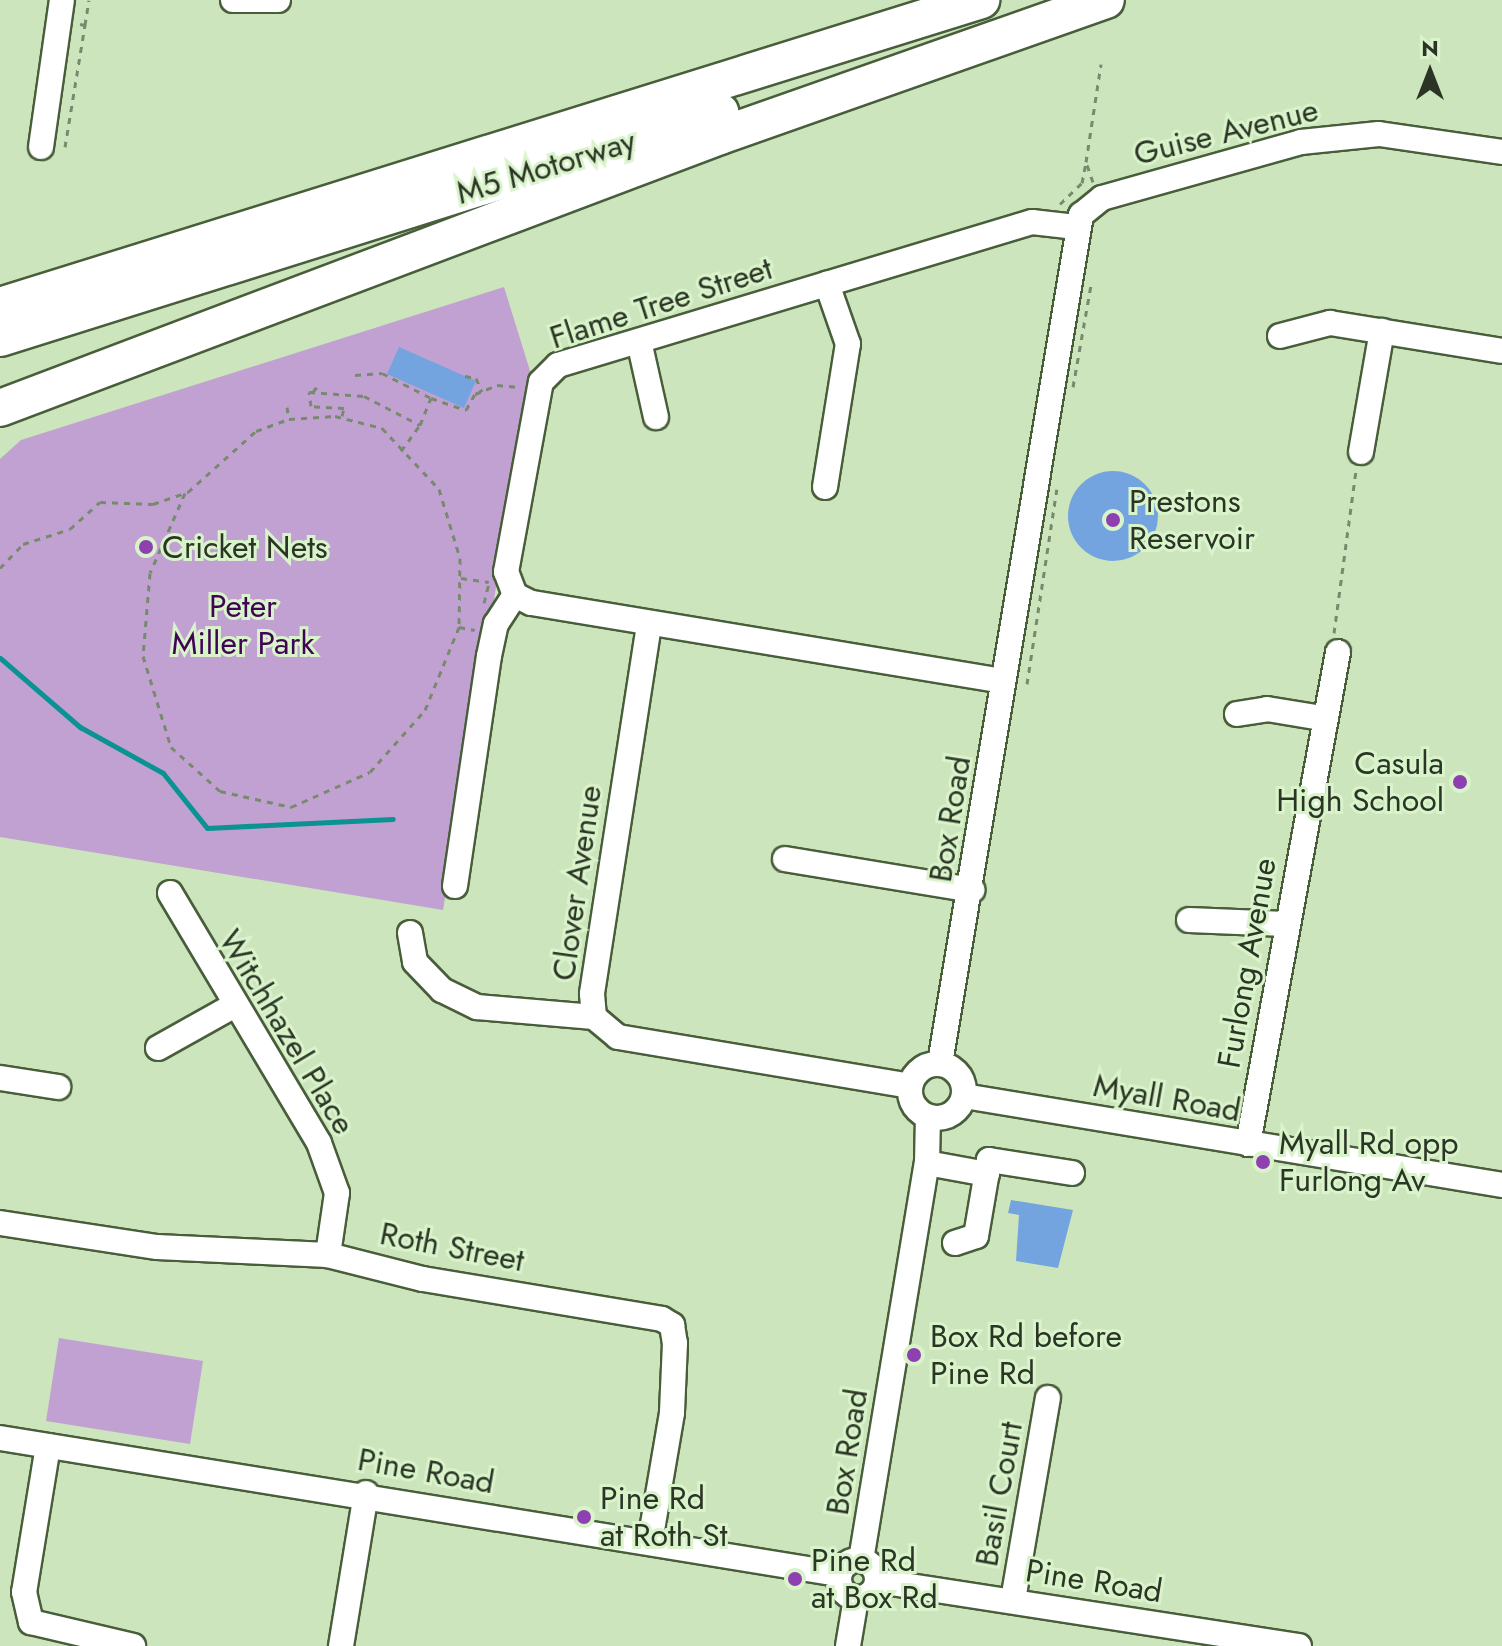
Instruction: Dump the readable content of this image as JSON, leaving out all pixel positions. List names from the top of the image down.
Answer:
{
  "streets": {
    "highway": ["M5 Motorway"],
    "street": [
      "Guise Avenue",
      "Flame Tree Street",
      "Box Road",
      "Clover Avenue",
      "Furlong Avenue",
      "Witchhazel Place",
      "Myall Road",
      "Roth Street",
      "Pine Road",
      "Basil Court"
    ]
  },
  "crossings": [
    ["Guise Avenue", "Flame Tree Street"],
    ["Guise Avenue", "Box Road"],
    ["Flame Tree Street", "Box Road"],
    ["Box Road", "Clover Avenue"],
    ["Box Road", "Myall Road"],
    ["Box Road", "Pine Road"],
    ["Clover Avenue", "Myall Road"],
    ["Furlong Avenue", "Myall Road"],
    ["Witchhazel Place", "Roth Street"],
    ["Roth Street", "Pine Road"],
    ["Pine Road", "Basil Court"]
  ],
  "parks": ["Peter Miller Park"],
  "places": [
    "Prestons Reservoir",
    "Cricket Nets",
    "Casula High School",
    "Myall Rd opp Furlong Av",
    "Box Rd before Pine Rd",
    "Pine Rd at Roth St",
    "Pine Rd at Box Rd"
  ],
  "north": "top"
}
